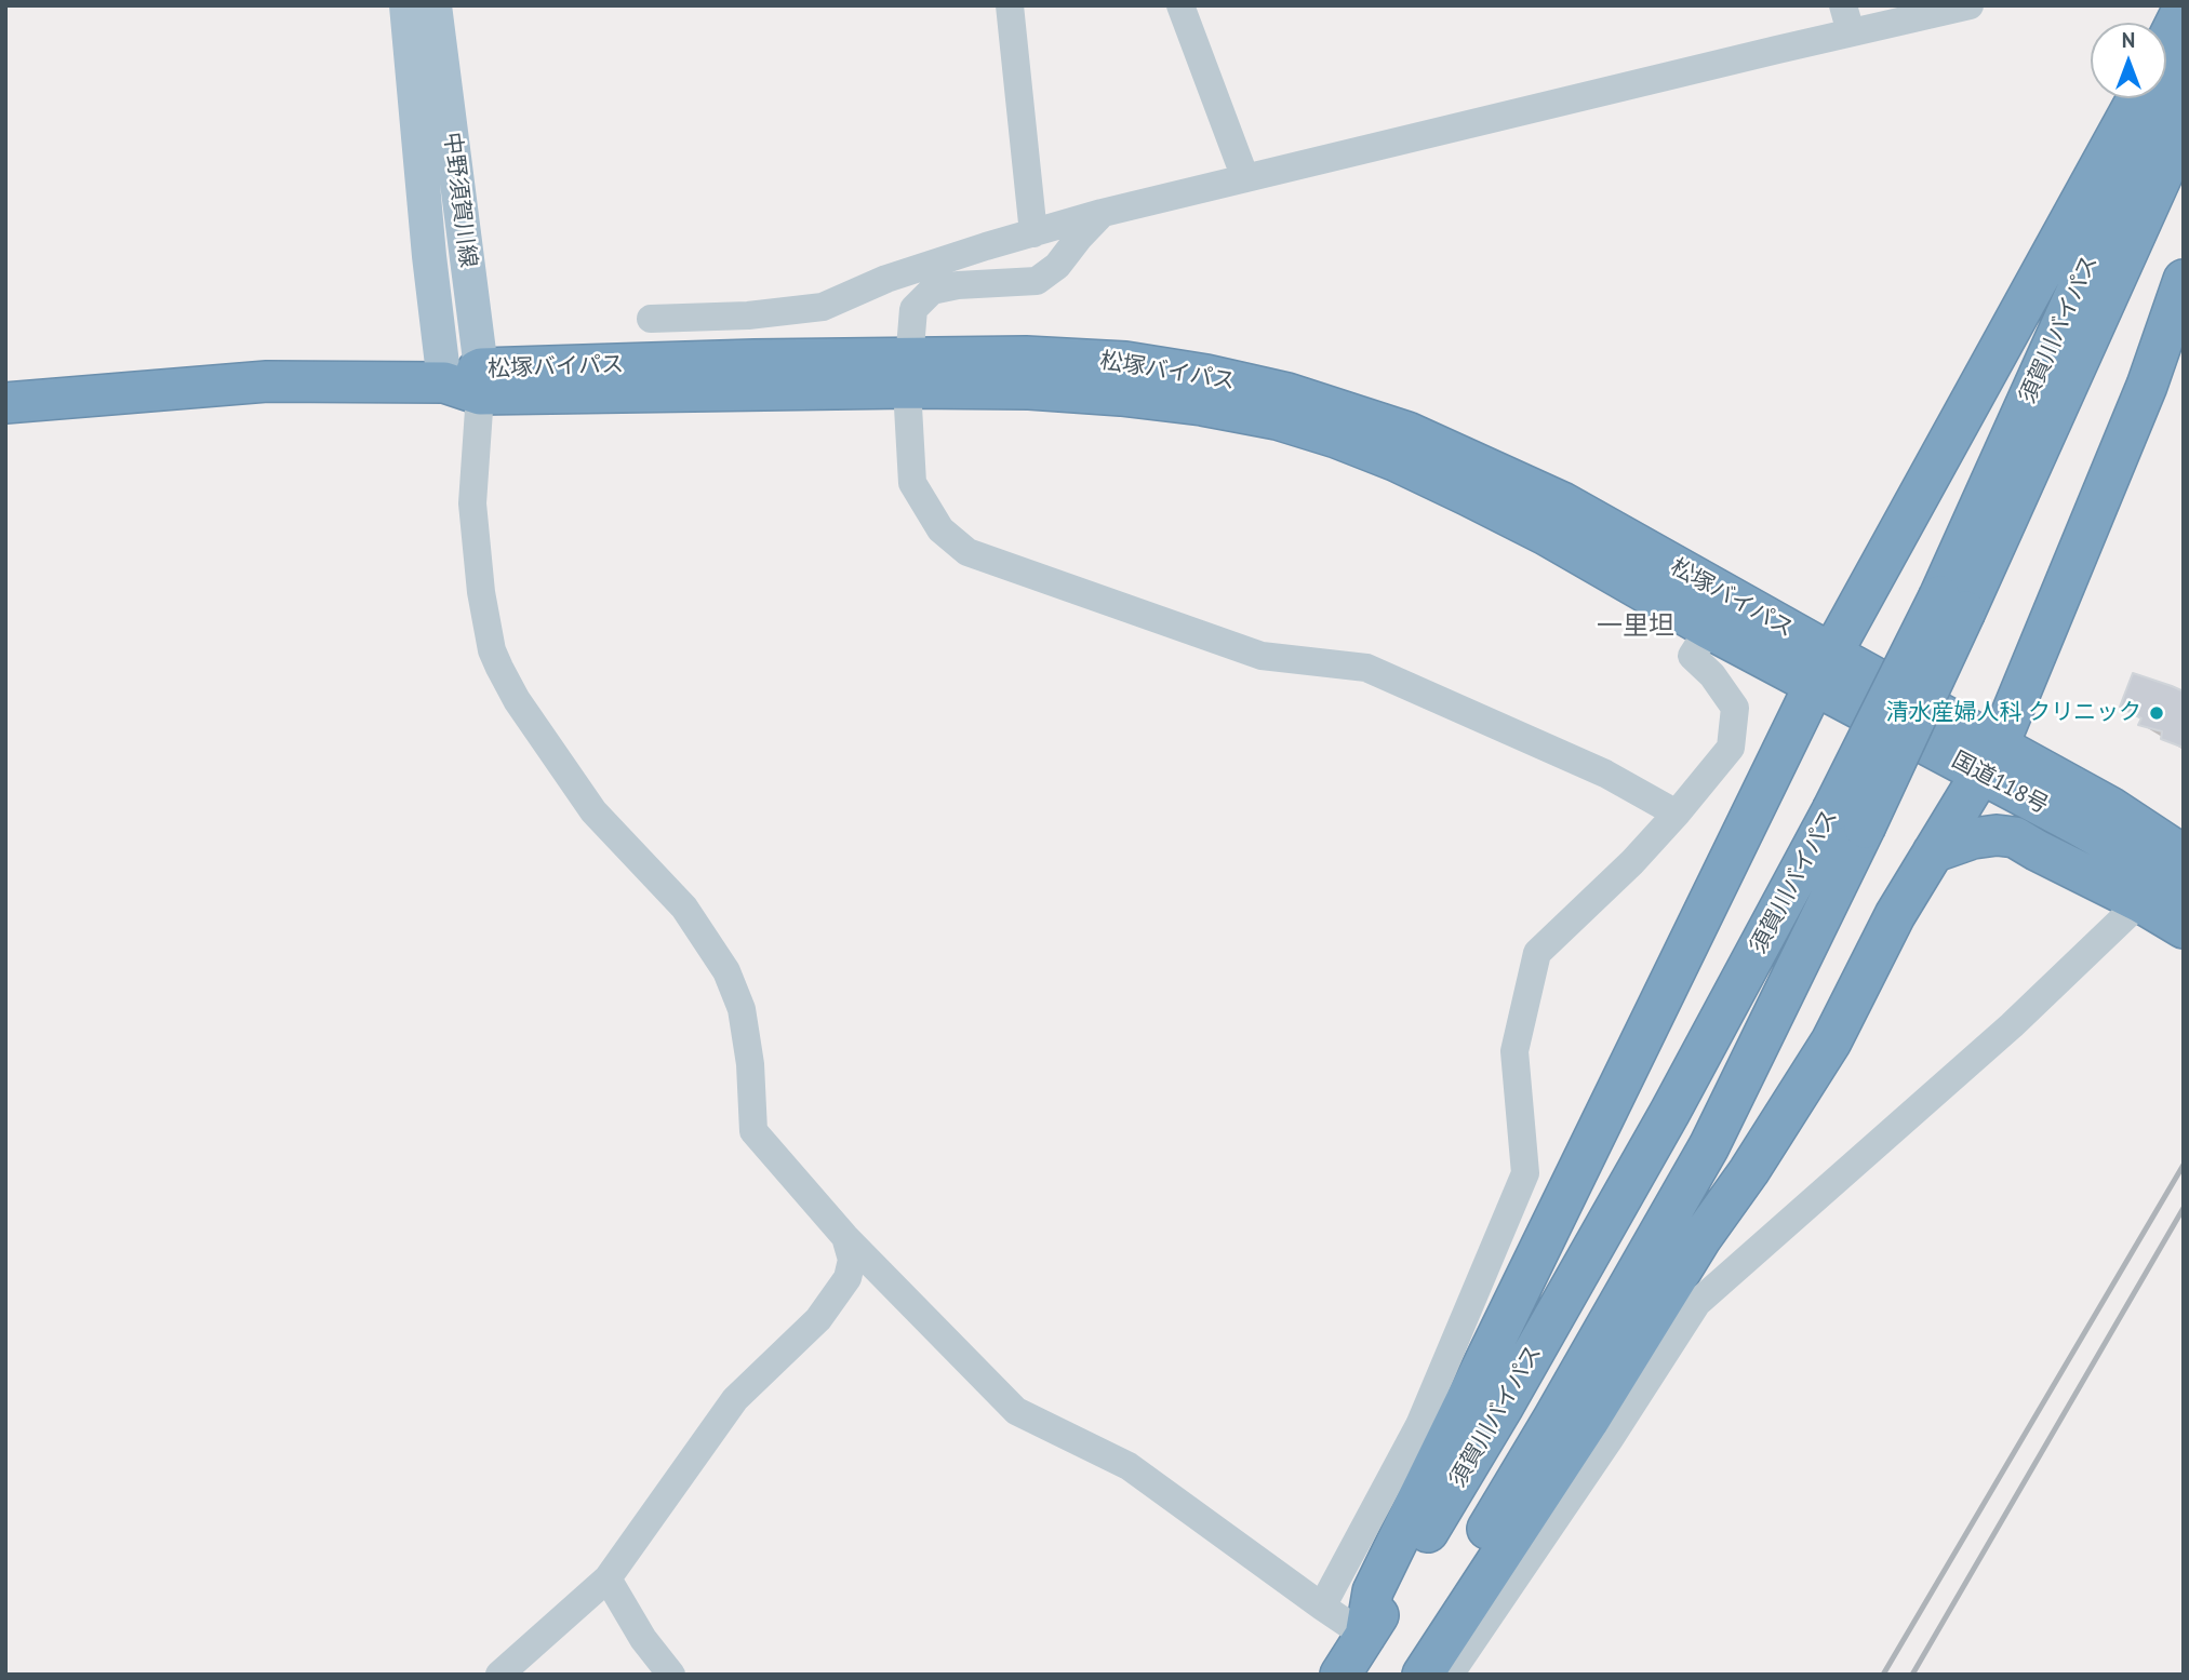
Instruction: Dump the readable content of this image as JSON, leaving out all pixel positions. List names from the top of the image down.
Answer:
{
  "streets": {
    "highway": ["須賀川バイパス", "松塚バイパス", "国道118号"],
    "main road": ["中野須賀川線"]
  },
  "crossings": [
    ["中野須賀川線", "松塚バイパス"],
    ["松塚バイパス", "国道118号"]
  ],
  "districts": ["一里坦"],
  "places": ["清水産婦人科 クリニック"],
  "north": "top"
}
